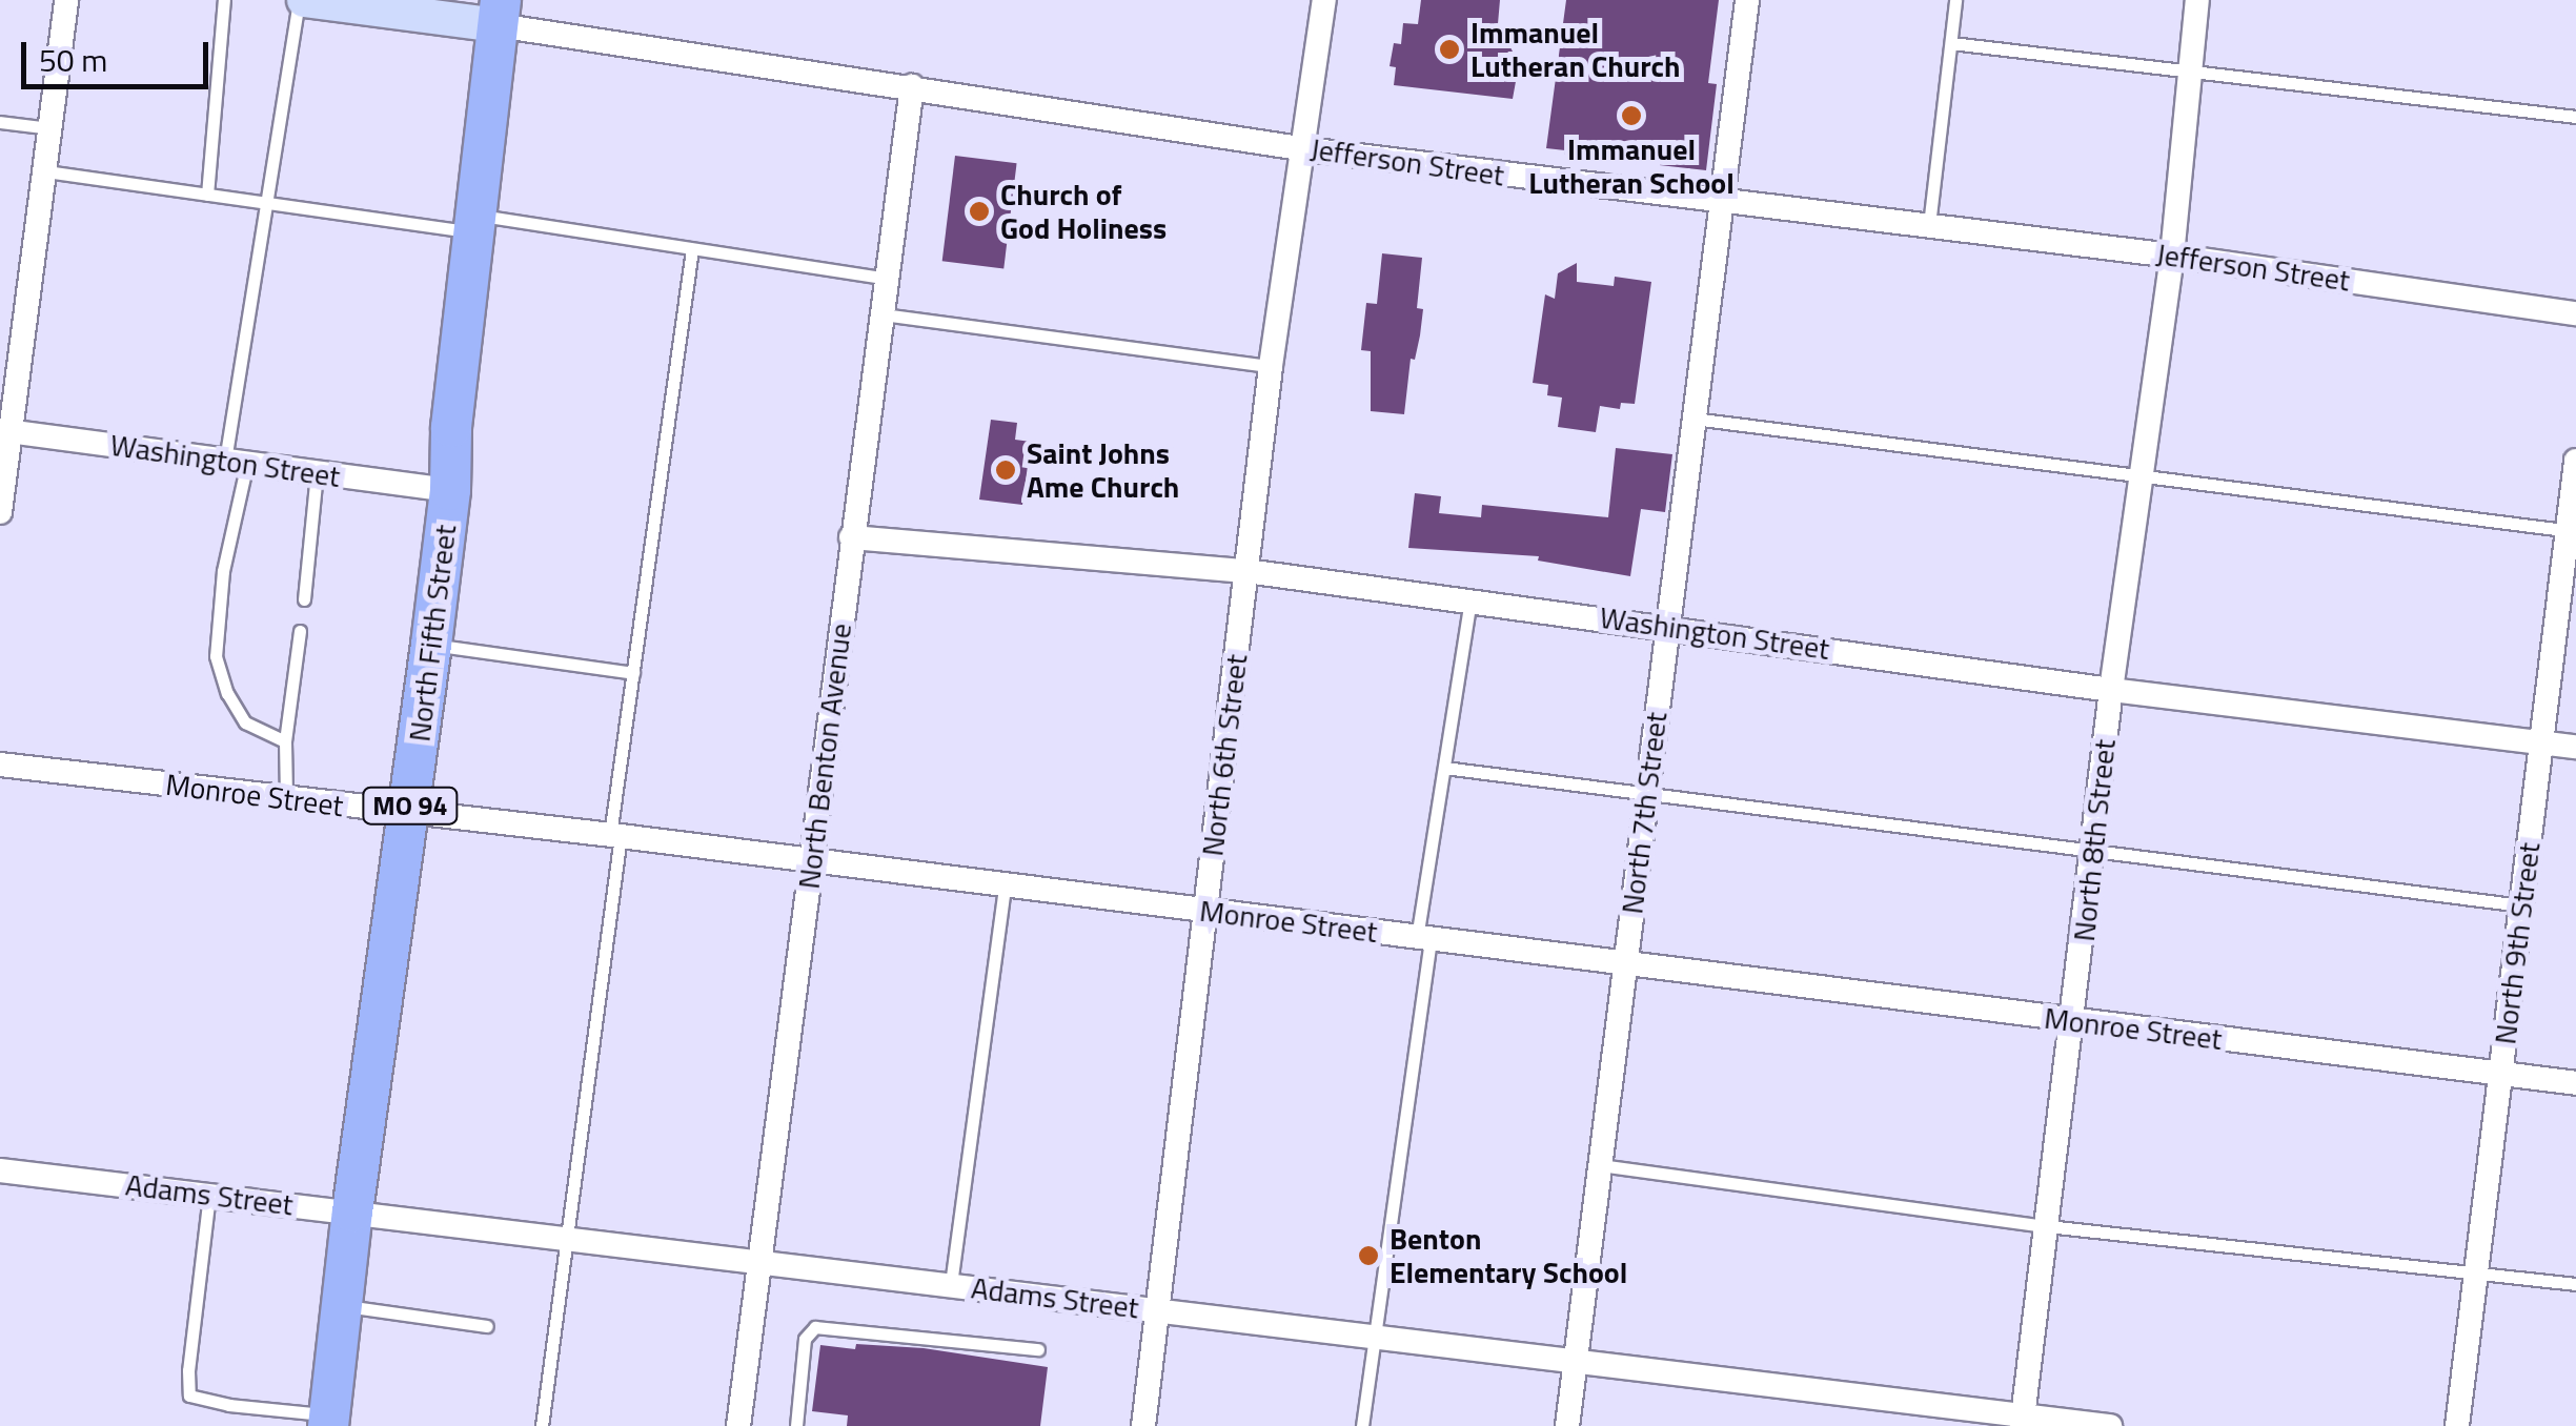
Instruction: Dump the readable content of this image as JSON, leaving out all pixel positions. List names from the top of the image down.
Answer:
{
  "streets": {
    "main road": ["North Fifth Street", "MO 94"],
    "street": [
      "Jefferson Street",
      "Washington Street",
      "North 6th Street",
      "North Benton Avenue",
      "Monroe Street",
      "North 7th Street",
      "North 8th Street",
      "North 9th Street",
      "Adams Street"
    ]
  },
  "crossings": [
    ["Jefferson Street", "North Fifth Street"],
    ["Jefferson Street", "North 6th Street"],
    ["Jefferson Street", "North Benton Avenue"],
    ["Jefferson Street", "North 7th Street"],
    ["Jefferson Street", "North 8th Street"],
    ["Washington Street", "North Fifth Street"],
    ["Washington Street", "North 6th Street"],
    ["Washington Street", "North Benton Avenue"],
    ["Washington Street", "North 7th Street"],
    ["Washington Street", "North 8th Street"],
    ["Washington Street", "North 9th Street"],
    ["North Fifth Street", "Monroe Street"],
    ["North Fifth Street", "Adams Street"],
    ["North 6th Street", "Monroe Street"],
    ["North 6th Street", "Adams Street"],
    ["North Benton Avenue", "Monroe Street"],
    ["North Benton Avenue", "Adams Street"],
    ["Monroe Street", "North 7th Street"],
    ["Monroe Street", "North 8th Street"],
    ["Monroe Street", "North 9th Street"],
    ["North 7th Street", "Adams Street"],
    ["North 8th Street", "Adams Street"]
  ],
  "places": [
    "Immanuel Lutheran Church",
    "Immanuel Lutheran School",
    "Church of God Holiness",
    "Saint Johns Ame Church",
    "Benton Elementary School"
  ],
  "scale_bar": "50 m"
}
